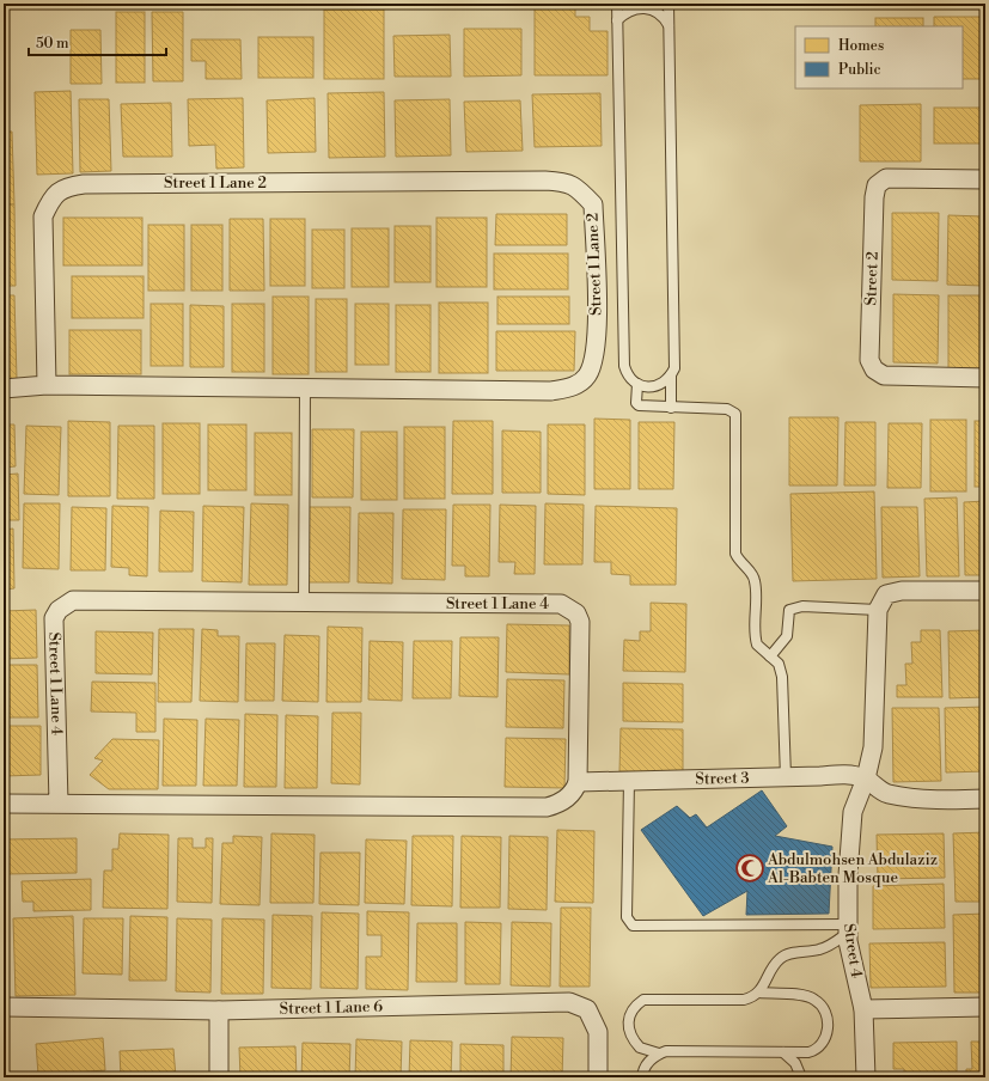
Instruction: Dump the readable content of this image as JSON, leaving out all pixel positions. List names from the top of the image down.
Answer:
{
  "streets": {
    "street": [
      "Street 1 Lane 2",
      "Street 2",
      "Street 1 Lane 4",
      "Street 3",
      "Street 4",
      "Street 1 Lane 6"
    ]
  },
  "crossings": [
    ["Street 1 Lane 4", "Street 3"],
    ["Street 3", "Street 4"]
  ],
  "places": {
    "mosque": ["Abdulmohsen Abdulaziz Al-Babten Mosque"]
  },
  "legend": ["Homes", "Public"],
  "scale_bar": "50 m"
}
